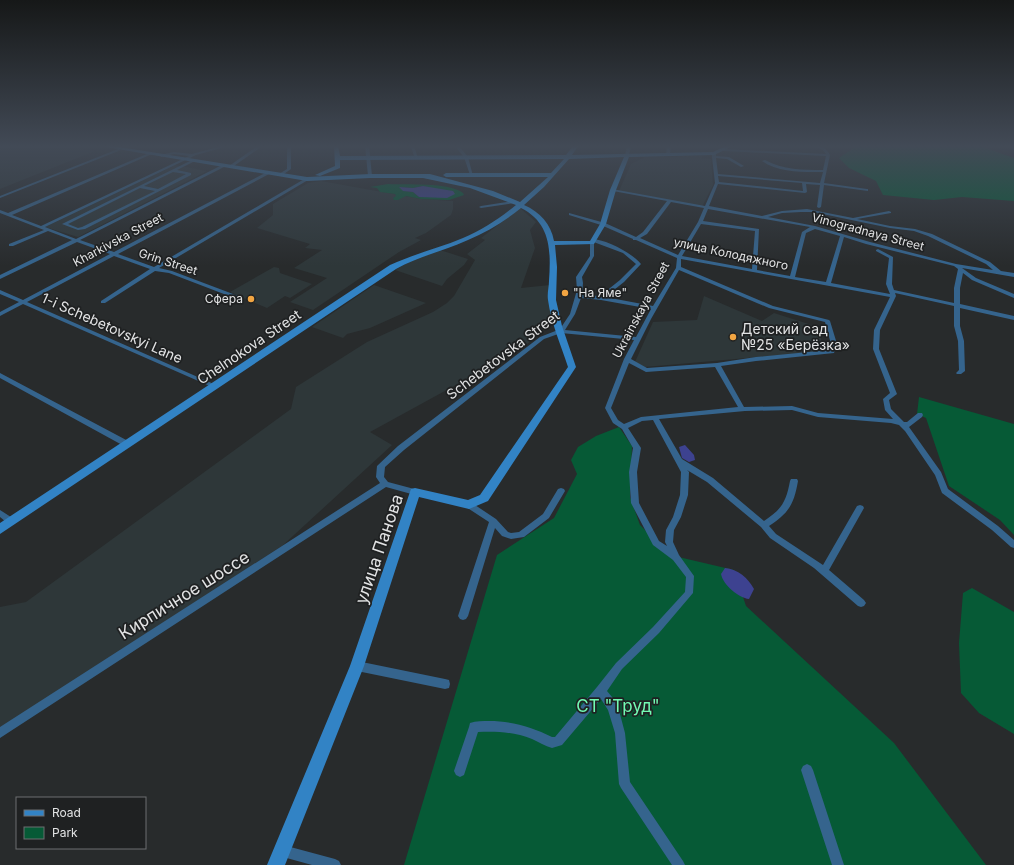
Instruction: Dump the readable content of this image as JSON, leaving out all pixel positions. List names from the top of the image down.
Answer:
{
  "streets": {
    "main road": ["Chelnokova Street", "Schebetovska Street", "улица Панова"],
    "street": [
      "Vinogradnaya Street",
      "Kharkivska Street",
      "улица Колодяжного",
      "Grin Street",
      "Ukrainskaya Street",
      "1-i Schebetovskyi Lane",
      "Кирпичное шоссе"
    ]
  },
  "crossings": [
    ["Vinogradnaya Street", "Ukrainskaya Street"],
    ["Vinogradnaya Street", "Schebetovska Street"],
    ["Kharkivska Street", "Grin Street"],
    ["Kharkivska Street", "1-i Schebetovskyi Lane"],
    ["улица Колодяжного", "Ukrainskaya Street"],
    ["улица Колодяжного", "Schebetovska Street"],
    ["1-i Schebetovskyi Lane", "Chelnokova Street"],
    ["Schebetovska Street", "Кирпичное шоссе"]
  ],
  "parks": ["СТ \"Труд\""],
  "places": ["\"На Яме\"", "Сфера", "Детский сад №25 «Берёзка»"],
  "legend": ["Road", "Park"]
}
